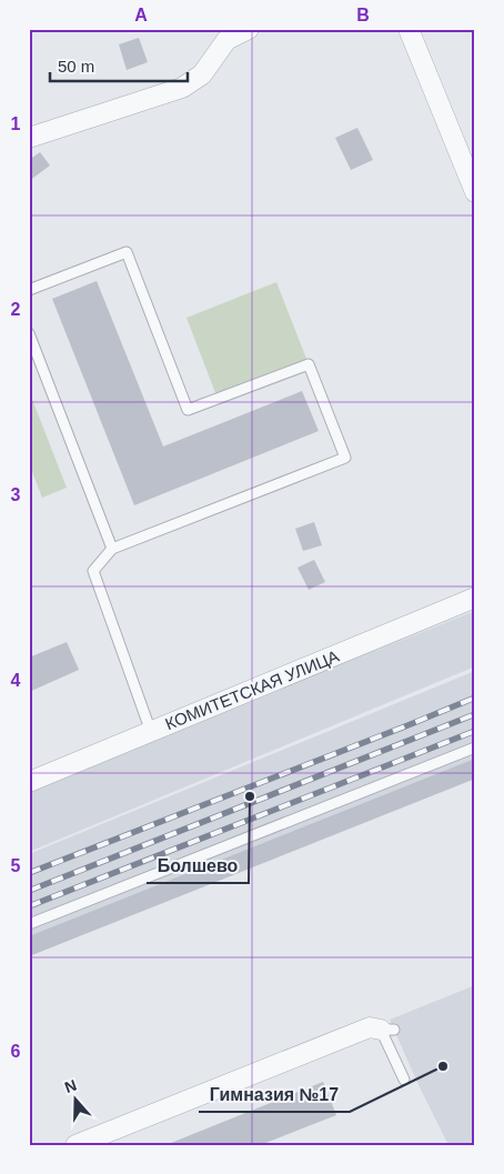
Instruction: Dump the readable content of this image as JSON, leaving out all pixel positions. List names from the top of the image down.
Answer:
{
  "streets": {
    "street": ["КОМИТЕТСКАЯ УЛИЦА"]
  },
  "places": ["Болшево", "Гимназия №17"],
  "scale_bar": "50 m",
  "north": "top",
  "grid": {
    "columns": ["A", "B"],
    "rows": [
      "1",
      "2",
      "3",
      "4",
      "5",
      "6"
    ]
  }
}
